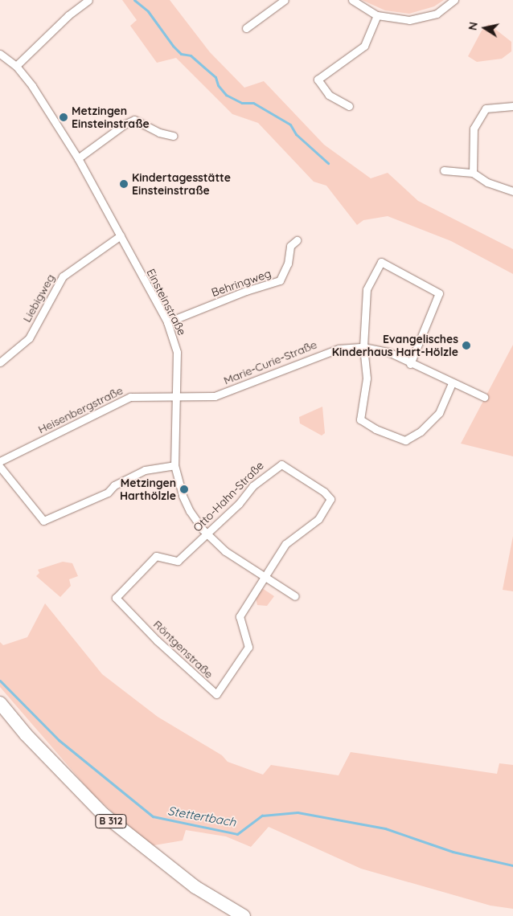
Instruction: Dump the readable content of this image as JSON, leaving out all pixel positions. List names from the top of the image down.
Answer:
{
  "streets": {
    "highway": ["B 312"],
    "street": [
      "Behringweg",
      "Liebigweg",
      "Einsteinstraße",
      "Marie-Curie-Straße",
      "Heisenbergstraße",
      "Otto-Hahn-Straße",
      "Röntgenstraße"
    ]
  },
  "crossings": [
    ["Behringweg", "Einsteinstraße"],
    ["Liebigweg", "Einsteinstraße"],
    ["Einsteinstraße", "Marie-Curie-Straße"],
    ["Einsteinstraße", "Heisenbergstraße"],
    ["Einsteinstraße", "Otto-Hahn-Straße"],
    ["Einsteinstraße", "Röntgenstraße"],
    ["Marie-Curie-Straße", "Heisenbergstraße"],
    ["Otto-Hahn-Straße", "Röntgenstraße"]
  ],
  "water": ["Stettertbach"],
  "places": [
    "Metzingen Einsteinstraße",
    "Kindertagesstätte Einsteinstraße",
    "Evangelisches Kinderhaus Hart-Hölzle",
    "Metzingen Harthölzle"
  ],
  "north": "left"
}
